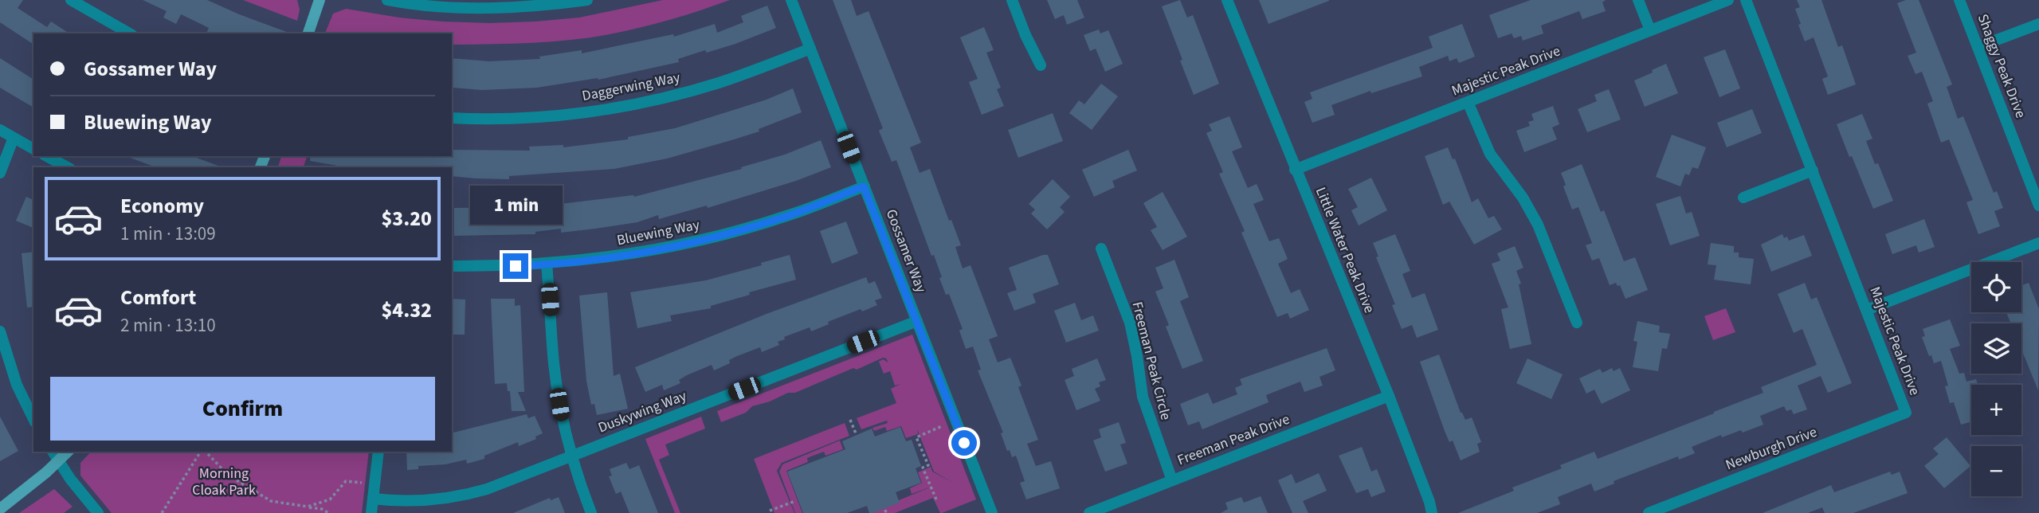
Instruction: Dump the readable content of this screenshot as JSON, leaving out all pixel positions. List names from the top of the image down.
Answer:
{
  "streets": {
    "street": [
      "Shaggy Peak Drive",
      "Majestic Peak Drive",
      "Daggerwing Way",
      "Bluewing Way",
      "Little Water Peak Drive",
      "Gossamer Way",
      "Freeman Peak Circle",
      "Duskywing Way",
      "Freeman Peak Drive",
      "Newburgh Drive"
    ]
  },
  "crossings": [
    ["Majestic Peak Drive", "Little Water Peak Drive"],
    ["Majestic Peak Drive", "Newburgh Drive"],
    ["Daggerwing Way", "Gossamer Way"],
    ["Bluewing Way", "Gossamer Way"],
    ["Little Water Peak Drive", "Freeman Peak Drive"],
    ["Gossamer Way", "Duskywing Way"],
    ["Freeman Peak Circle", "Freeman Peak Drive"]
  ],
  "parks": ["Morning Cloak Park"],
  "page": {
    "banner": ["Gossamer Way", "Bluewing Way"],
    "list": [
      {
        "name": "Economy",
        "note": "1 min · 13:09",
        "value": "$3.20"
      },
      {
        "name": "Comfort",
        "note": "2 min · 13:10",
        "value": "$4.32"
      }
    ],
    "bubble": "1 min",
    "map_buttons": ["+", "−"],
    "buttons": "Confirm"
  }
}
